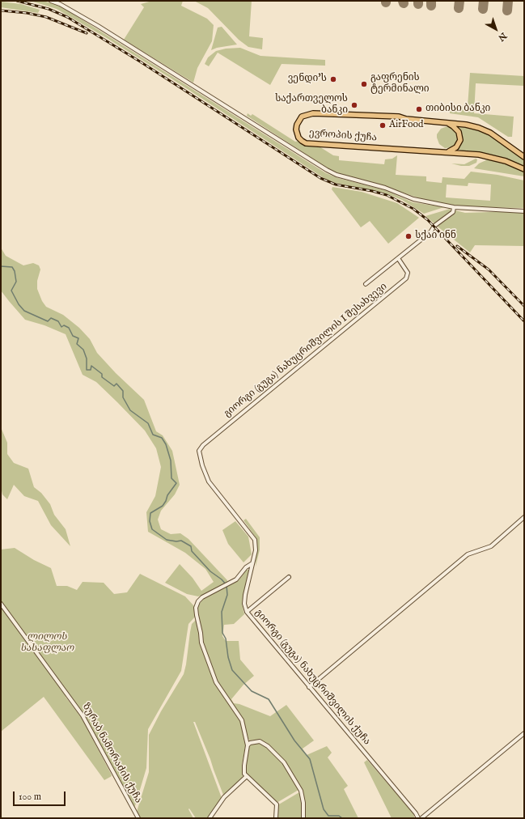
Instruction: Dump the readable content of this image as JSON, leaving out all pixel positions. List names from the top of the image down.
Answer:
{
  "streets": {
    "main road": ["ევროპის ქუჩა"],
    "street": ["გიორგი (გუგა) ნახუცრიშვილის I შესახვევი", "გიორგი (გუგა) ნახუცრიშვილის ქუჩა", "ზურაბ ნამორაძის ქუჩა"]
  },
  "crossings": [
    ["გიორგი (გუგა) ნახუცრიშვილის I შესახვევი", "გიორგი (გუგა) ნახუცრიშვილის ქუჩა"]
  ],
  "parks": ["ლილოს სასაფლაო"],
  "places": [
    "ვენდი'ს",
    "გაფრენის ტერმინალი",
    "საქართველოს ბანკი",
    "თიბისი ბანკი",
    "AirFood",
    "სქაი ინნ"
  ],
  "scale_bar": "100 m",
  "north": "bottom right"
}
